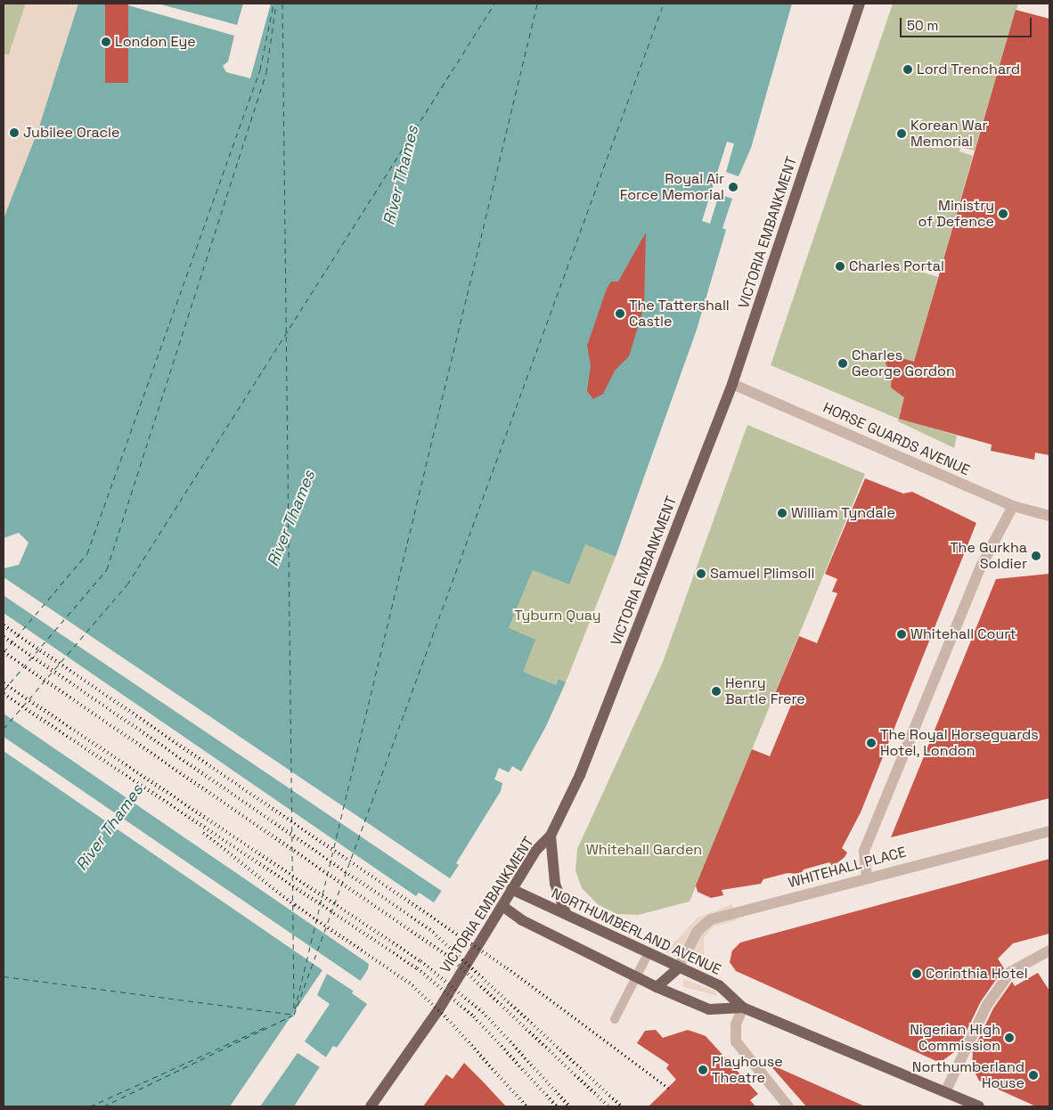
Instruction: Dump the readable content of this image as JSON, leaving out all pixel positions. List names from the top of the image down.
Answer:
{
  "streets": {
    "main road": ["VICTORIA EMBANKMENT", "NORTHUMBERLAND AVENUE"],
    "street": ["HORSE GUARDS AVENUE", "WHITEHALL PLACE"]
  },
  "crossings": [
    ["VICTORIA EMBANKMENT", "HORSE GUARDS AVENUE"],
    ["VICTORIA EMBANKMENT", "NORTHUMBERLAND AVENUE"],
    ["WHITEHALL PLACE", "NORTHUMBERLAND AVENUE"]
  ],
  "water": ["River Thames"],
  "parks": ["Tyburn Quay", "Whitehall Garden"],
  "places": [
    "London Eye",
    "Lord Trenchard",
    "Jubilee Oracle",
    "Korean War Memorial",
    "Royal Air Force Memorial",
    "Ministry of Defence",
    "Charles Portal",
    "The Tattershall Castle",
    "Charles George Gordon",
    "William Tyndale",
    "The Gurkha Soldier",
    "Samuel Plimsoll",
    "Whitehall Court",
    "Henry Bartle Frere",
    "The Royal Horseguards Hotel, London",
    "Corinthia Hotel",
    "Nigerian High Commission",
    "Playhouse Theatre",
    "Northumberland House"
  ],
  "scale_bar": "50 m"
}
